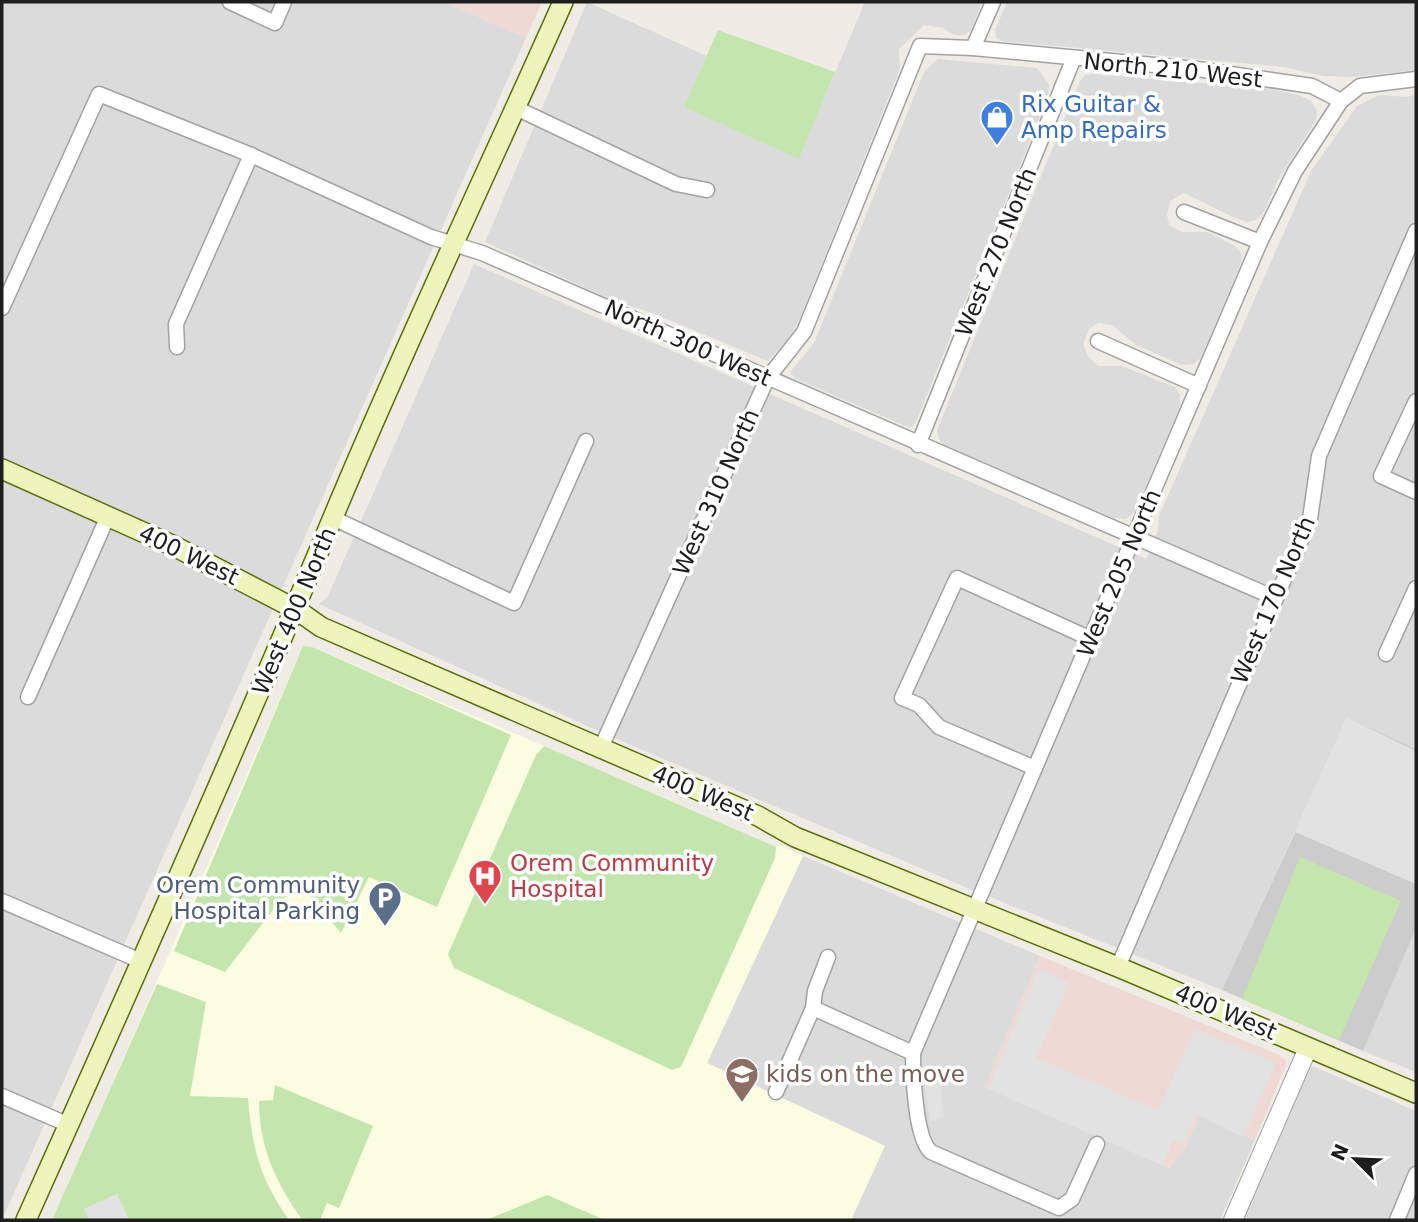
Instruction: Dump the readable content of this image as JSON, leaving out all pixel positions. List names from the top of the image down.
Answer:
{
  "streets": {
    "main road": ["400 West", "West 400 North"],
    "street": [
      "North 210 West",
      "West 270 North",
      "North 300 West",
      "West 310 North",
      "West 205 North",
      "West 170 North"
    ]
  },
  "crossings": [
    ["North 210 West", "West 270 North"],
    ["North 210 West", "West 310 North"],
    ["North 210 West", "West 205 North"],
    ["West 270 North", "North 300 West"],
    ["North 300 West", "West 310 North"],
    ["North 300 West", "West 205 North"],
    ["North 300 West", "West 170 North"],
    ["North 300 West", "West 400 North"],
    ["West 310 North", "400 West"],
    ["400 West", "West 205 North"],
    ["400 West", "West 170 North"],
    ["400 West", "West 400 North"]
  ],
  "places": {
    "shop": ["Rix Guitar & Amp Repairs"],
    "hospital": ["Orem Community Hospital"],
    "parking": ["Orem Community Hospital Parking"],
    "school or university": ["kids on the move"]
  },
  "north": "top left"
}
